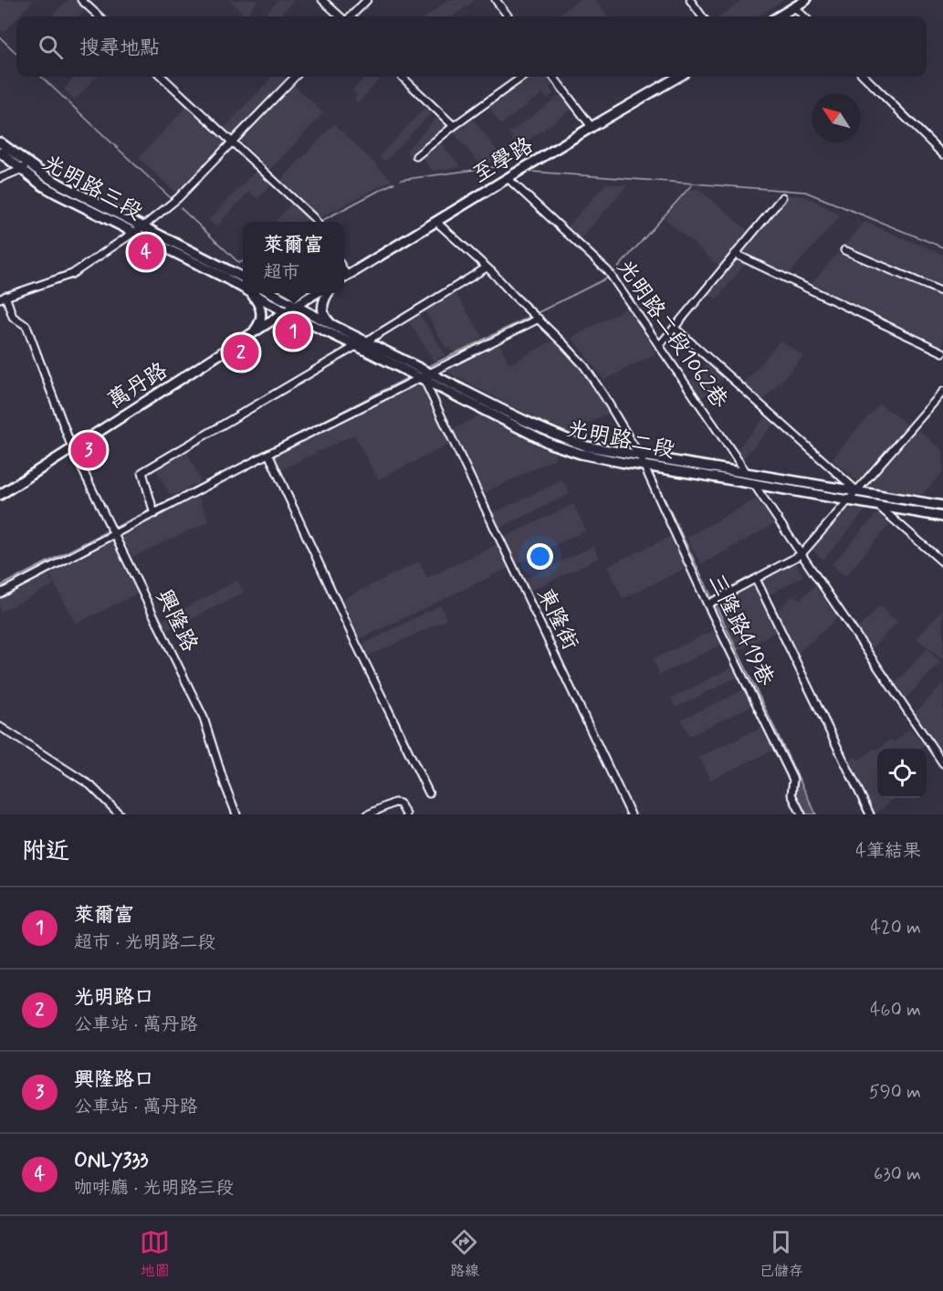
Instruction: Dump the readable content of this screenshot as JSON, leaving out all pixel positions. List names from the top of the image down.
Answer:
{
  "streets": {
    "street": [
      "至學路",
      "光明路三段",
      "光明路二段1062巷",
      "萬丹路",
      "光明路二段",
      "東隆街",
      "興隆路",
      "三隆路419巷"
    ]
  },
  "crossings": [
    ["至學路", "光明路二段1062巷"],
    ["至學路", "三隆路419巷"],
    ["光明路三段", "萬丹路"],
    ["光明路三段", "光明路二段"],
    ["光明路二段1062巷", "光明路二段"],
    ["萬丹路", "光明路二段"],
    ["萬丹路", "興隆路"],
    ["光明路二段", "東隆街"],
    ["光明路二段", "三隆路419巷"]
  ],
  "north": "top left",
  "page": {
    "search": "搜尋地點",
    "popup": ["萊爾富", "超市"],
    "pins": [
      "4",
      "1",
      "2",
      "3"
    ],
    "heading": ["附近", "4筆結果"],
    "list": [
      {
        "mark": "1",
        "name": "萊爾富",
        "note": "超市 · 光明路二段",
        "value": "420 m"
      },
      {
        "mark": "2",
        "name": "光明路口",
        "note": "公車站 · 萬丹路",
        "value": "460 m"
      },
      {
        "mark": "3",
        "name": "興隆路口",
        "note": "公車站 · 萬丹路",
        "value": "590 m"
      },
      {
        "mark": "4",
        "name": "ONLY333",
        "note": "咖啡廳 · 光明路三段",
        "value": "630 m"
      }
    ],
    "nav": ["地圖", "路線", "已儲存"]
  }
}
